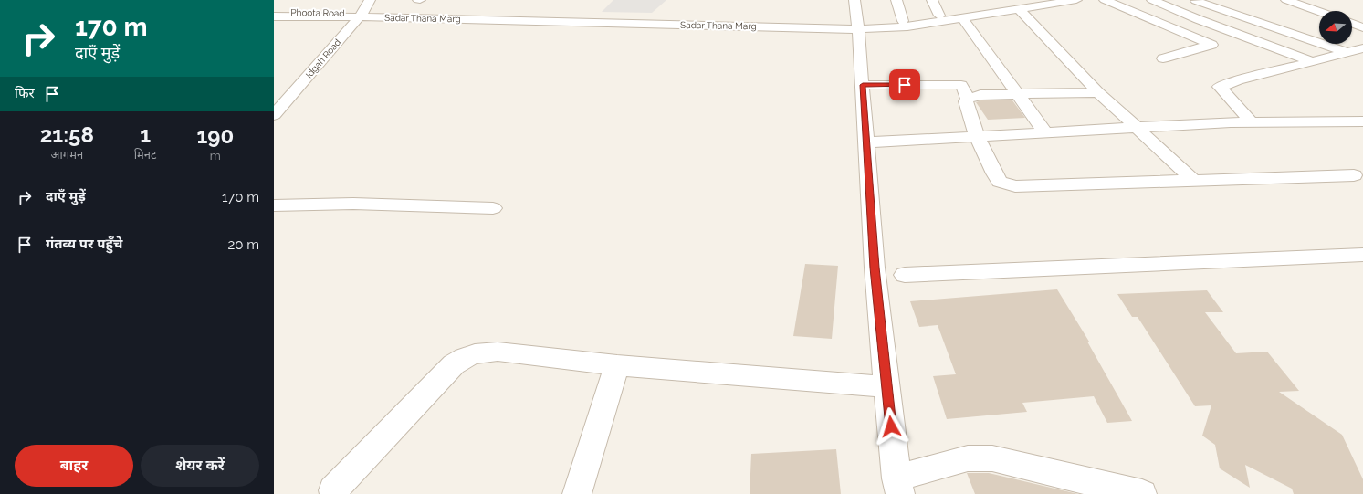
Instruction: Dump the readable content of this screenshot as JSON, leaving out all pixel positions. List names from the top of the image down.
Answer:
{
  "streets": {
    "street": ["Phoota Road", "Sadar Thana Marg", "Idgah Road"]
  },
  "crossings": [
    ["Phoota Road", "Sadar Thana Marg"],
    ["Phoota Road", "Idgah Road"],
    ["Sadar Thana Marg", "Idgah Road"]
  ],
  "north": "left",
  "page": {
    "turn": ["170 m", "दाएँ मुड़ें"],
    "then": "फिर",
    "eta": [
      "21:58",
      "आगमन",
      "1",
      "मिनट",
      "190",
      "m"
    ],
    "list": [
      {
        "name": "दाएँ मुड़ें",
        "value": "170 m"
      },
      {
        "name": "गंतव्य पर पहुँचे",
        "value": "20 m"
      }
    ],
    "buttons": ["बाहर", "शेयर करें"]
  }
}
